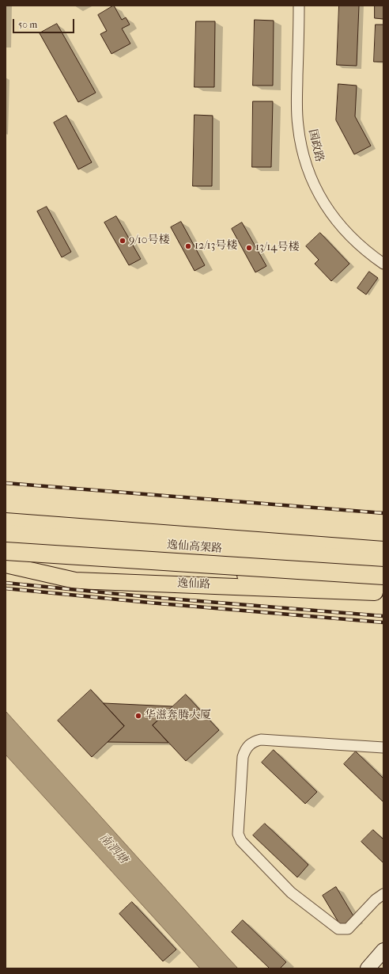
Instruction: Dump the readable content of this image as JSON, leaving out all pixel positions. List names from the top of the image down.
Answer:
{
  "streets": {
    "highway": ["逸仙高架路"],
    "main road": ["逸仙路"],
    "street": ["国政路"]
  },
  "water": ["南泗塘"],
  "places": [
    "9/10号楼",
    "12/13号楼",
    "13/14号楼",
    "华滋奔腾大厦"
  ],
  "scale_bar": "50 m"
}
